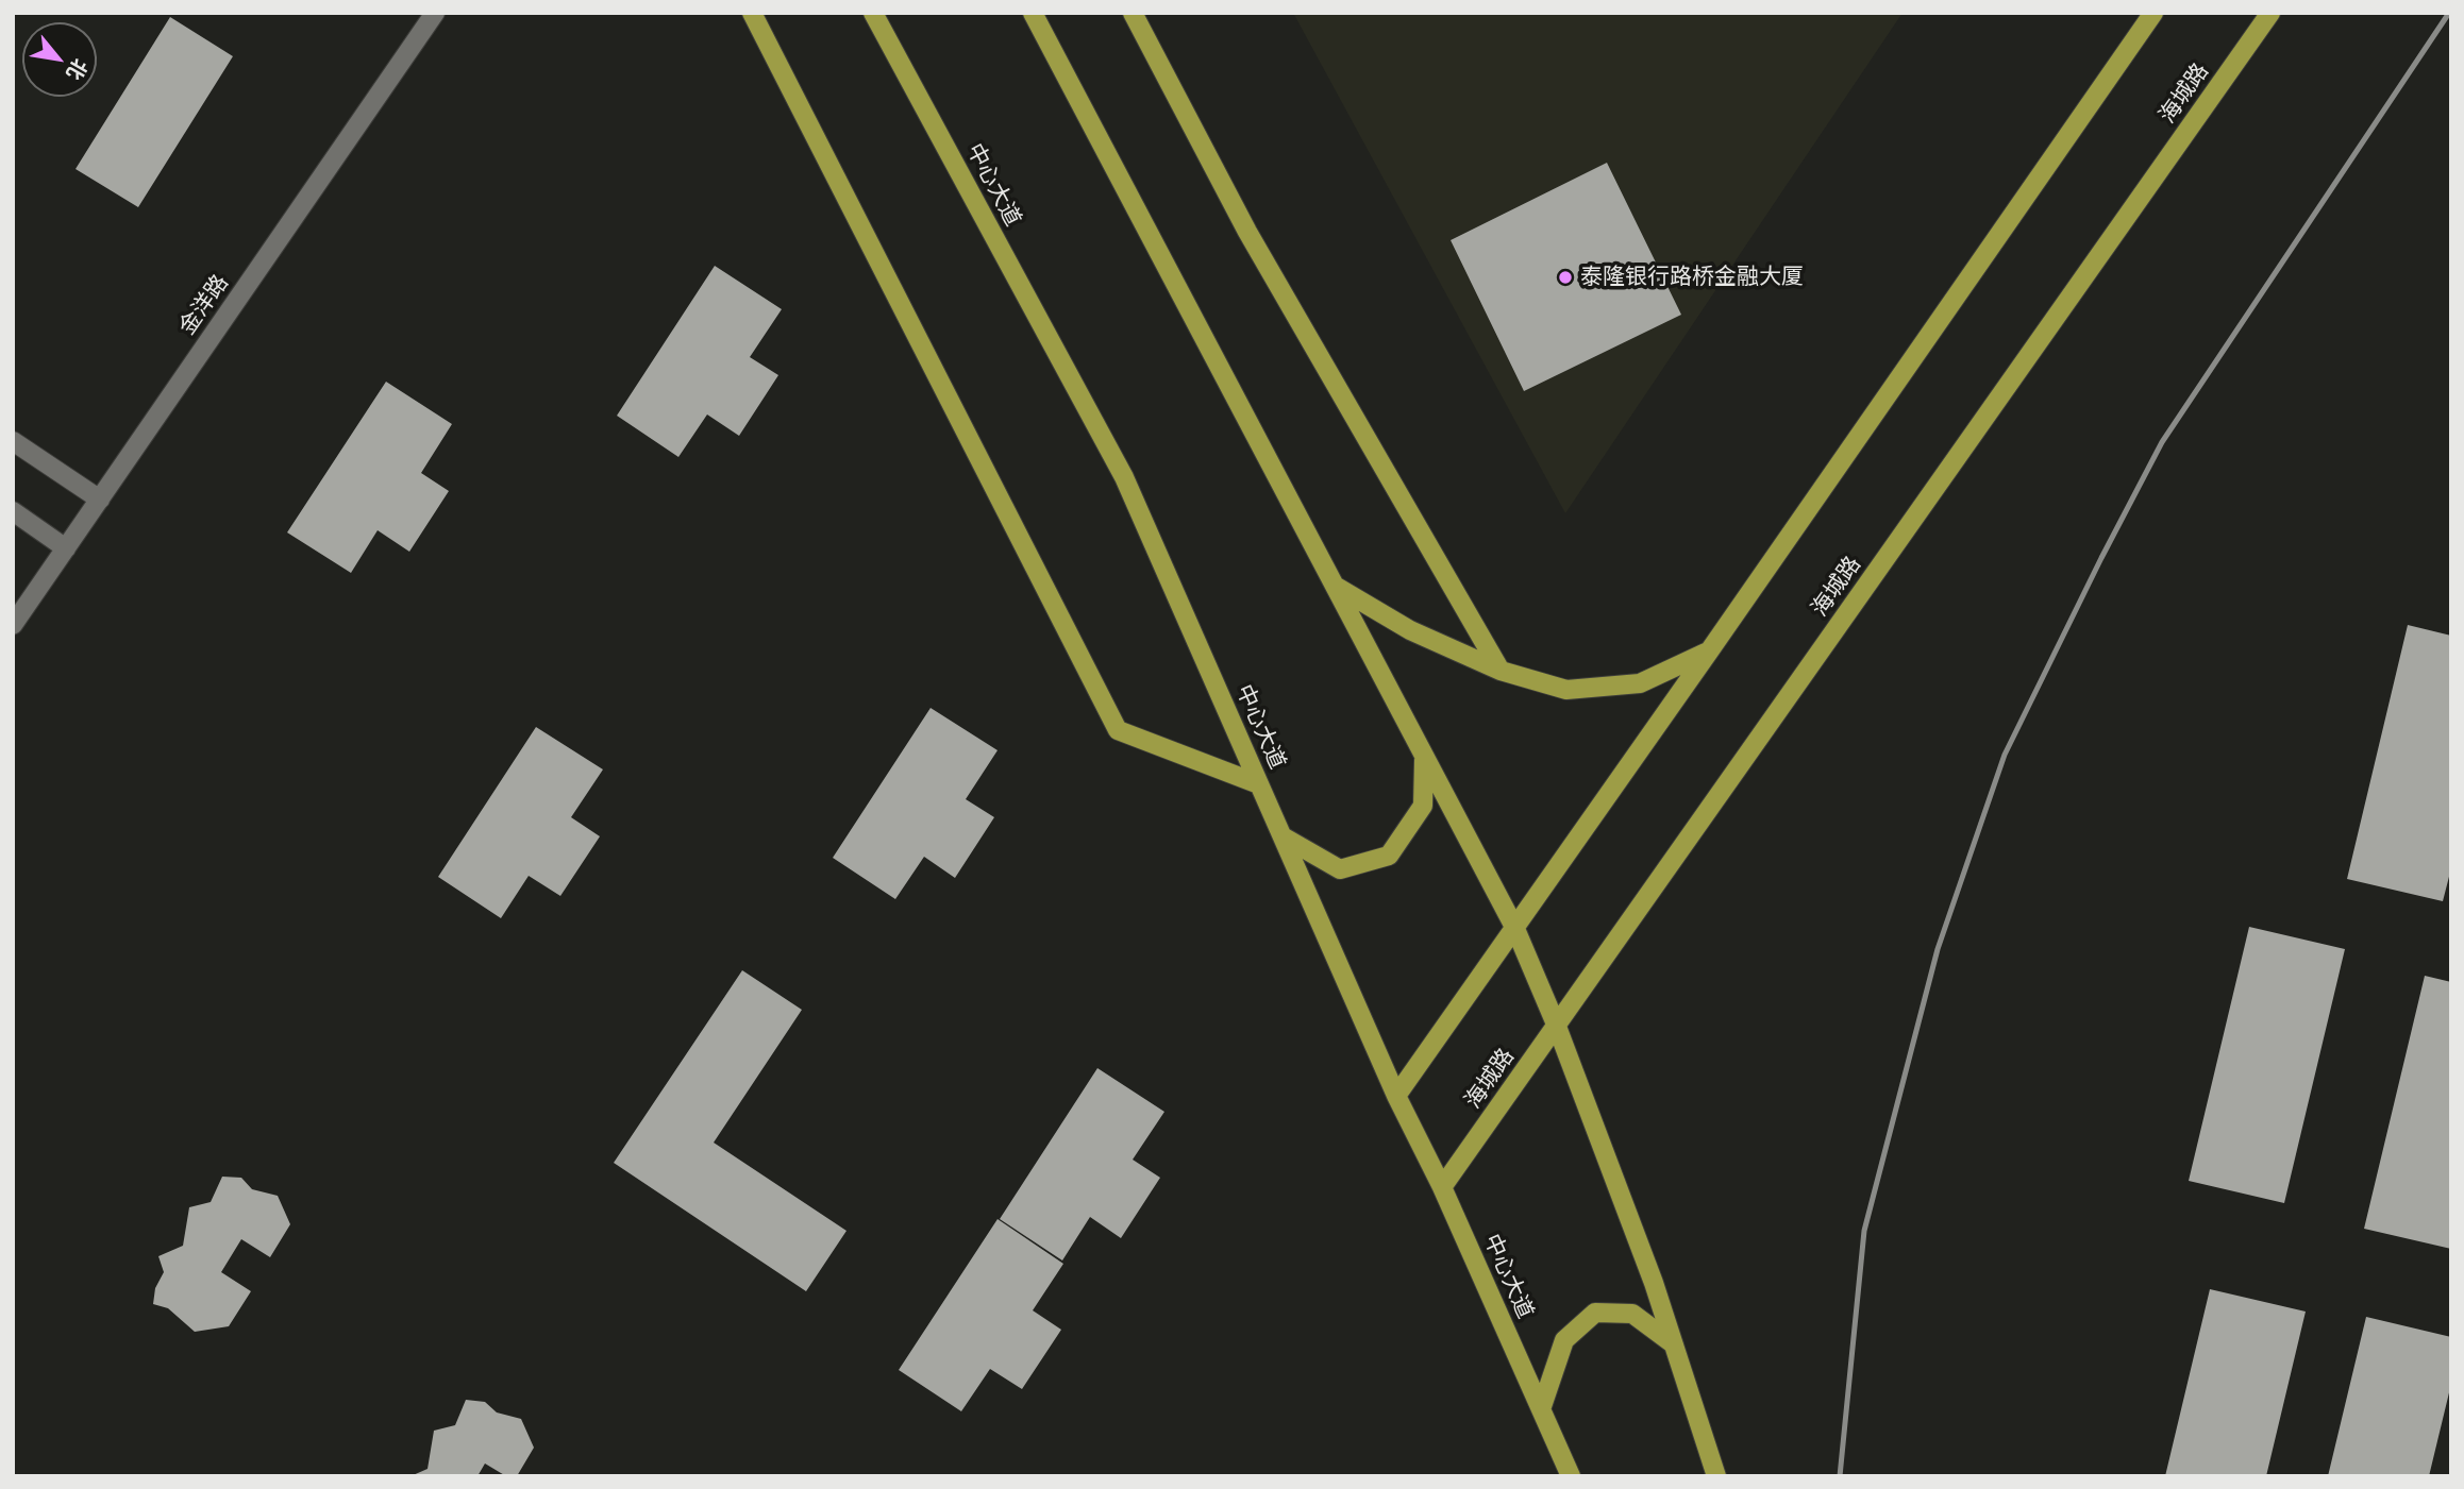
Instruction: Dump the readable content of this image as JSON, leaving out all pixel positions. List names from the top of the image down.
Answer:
{
  "streets": {
    "main road": ["海城路", "中心大道"],
    "street": ["金洋路"]
  },
  "crossings": [
    ["海城路", "中心大道"]
  ],
  "places": ["泰隆银行路桥金融大厦"],
  "north": "bottom right"
}
